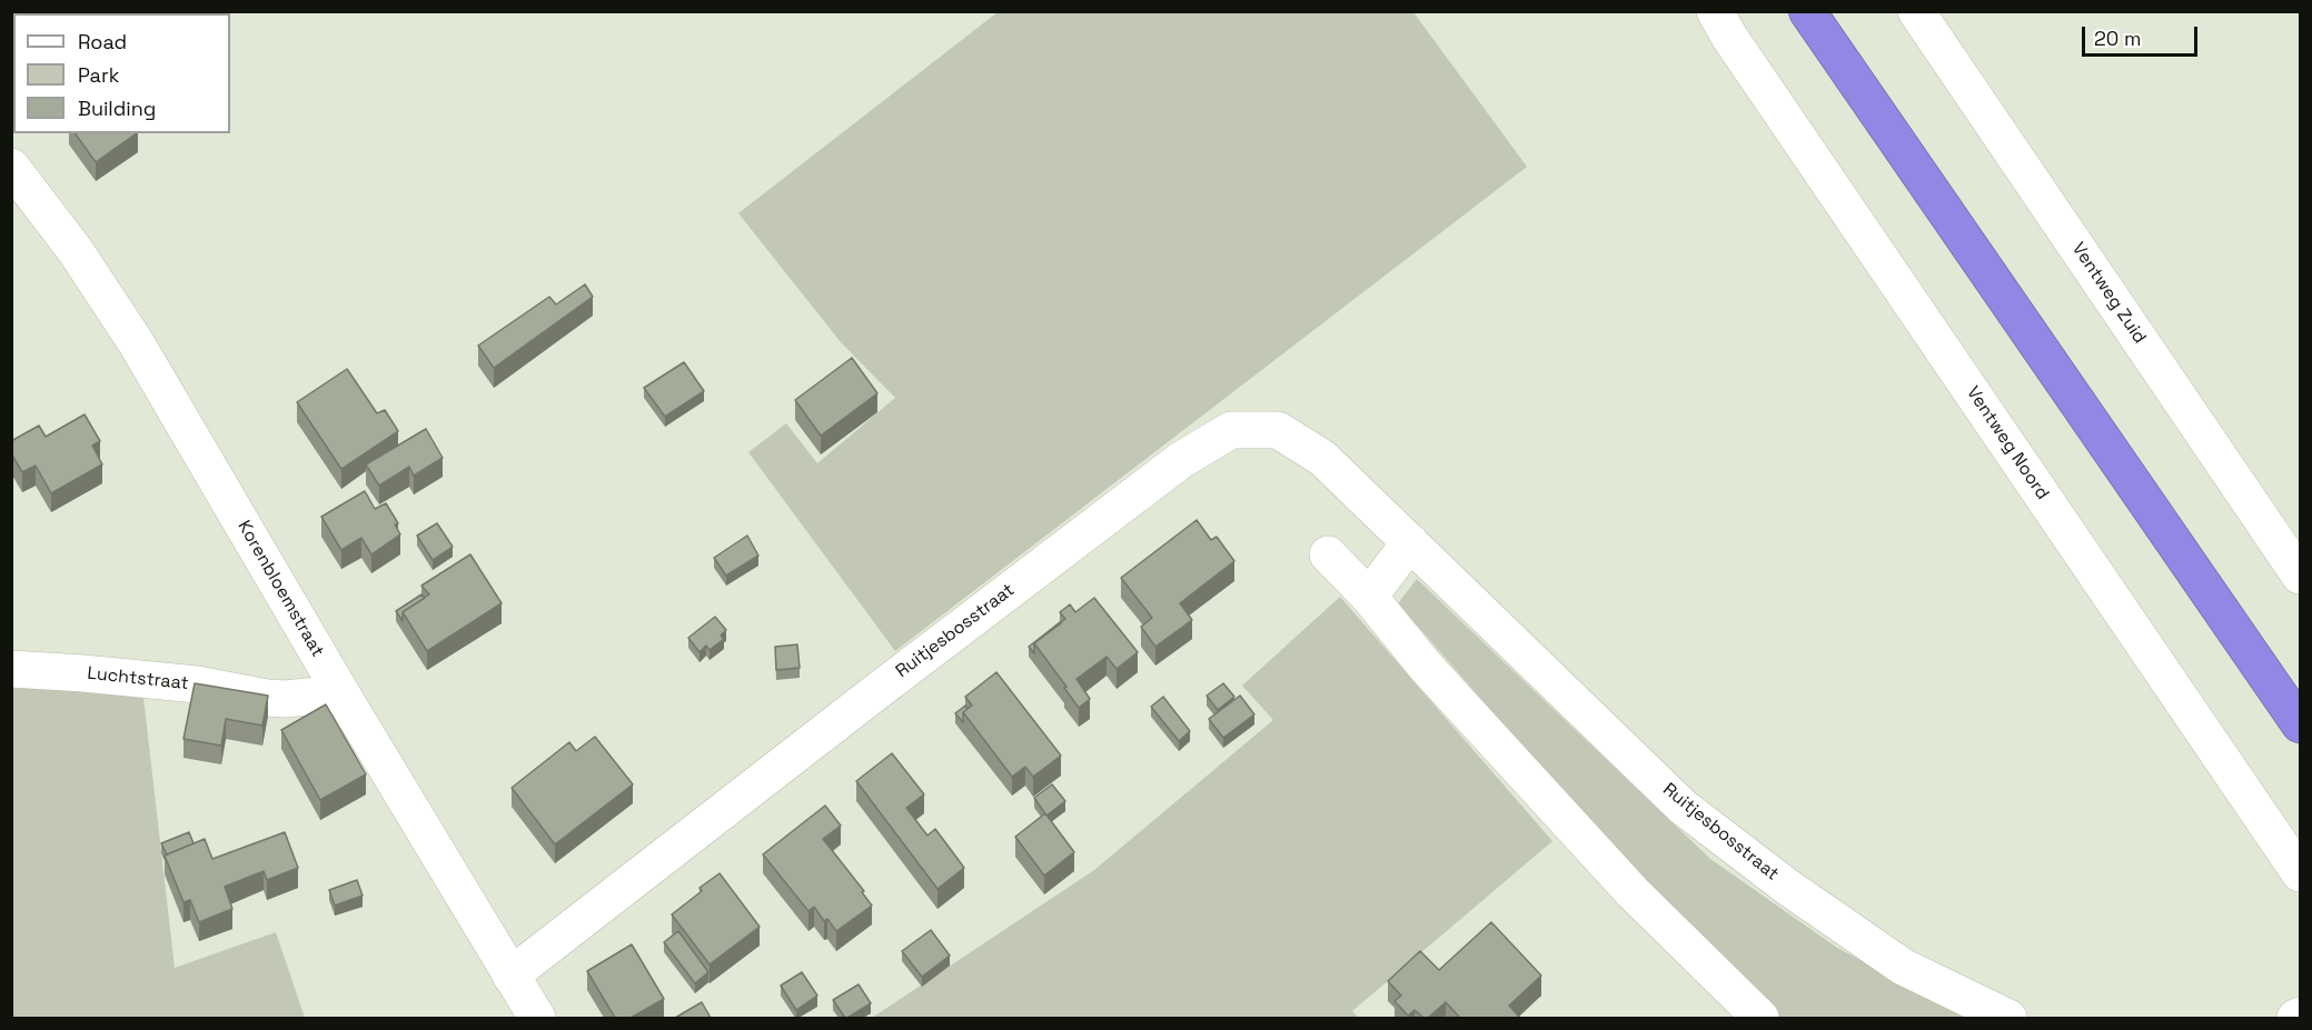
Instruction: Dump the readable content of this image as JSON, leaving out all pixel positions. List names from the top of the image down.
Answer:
{
  "streets": {
    "street": [
      "Ventweg Zuid",
      "Ventweg Noord",
      "Korenbloemstraat",
      "Ruitjesbosstraat",
      "Luchtstraat"
    ]
  },
  "crossings": [
    ["Korenbloemstraat", "Ruitjesbosstraat"],
    ["Korenbloemstraat", "Luchtstraat"]
  ],
  "legend": ["Road", "Park", "Building"],
  "scale_bar": "20 m"
}
